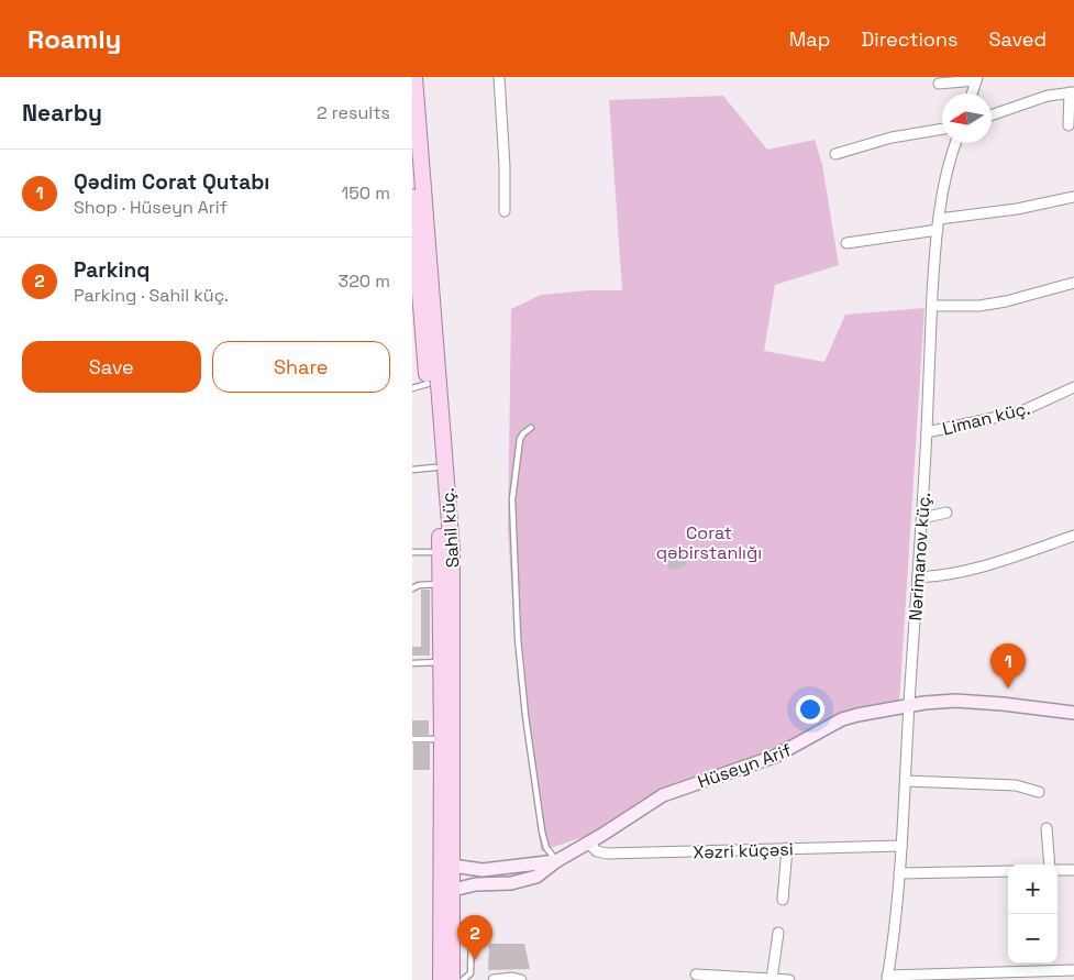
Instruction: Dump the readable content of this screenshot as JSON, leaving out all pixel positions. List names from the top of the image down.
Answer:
{
  "streets": {
    "main road": ["Sahil küç."],
    "street": [
      "Liman küç.",
      "Nərimanov küç.",
      "Hüseyn Arif",
      "Xəzri küçəsi"
    ]
  },
  "crossings": [
    ["Liman küç.", "Nərimanov küç."],
    ["Sahil küç.", "Hüseyn Arif"],
    ["Nərimanov küç.", "Hüseyn Arif"],
    ["Nərimanov küç.", "Xəzri küçəsi"],
    ["Hüseyn Arif", "Xəzri küçəsi"]
  ],
  "parks": ["Corat qəbirstanlığı"],
  "north": "left",
  "page": {
    "header": "Roamly",
    "nav": ["Map", "Directions", "Saved"],
    "heading": ["Nearby", "2 results"],
    "list": [
      {
        "mark": "1",
        "name": "Qədim Corat Qutabı",
        "note": "Shop · Hüseyn Arif",
        "value": "150 m"
      },
      {
        "mark": "2",
        "name": "Parkinq",
        "note": "Parking · Sahil küç.",
        "value": "320 m"
      }
    ],
    "buttons": ["Save", "Share"],
    "pins": ["1", "2"],
    "map_buttons": ["+", "−"]
  }
}
